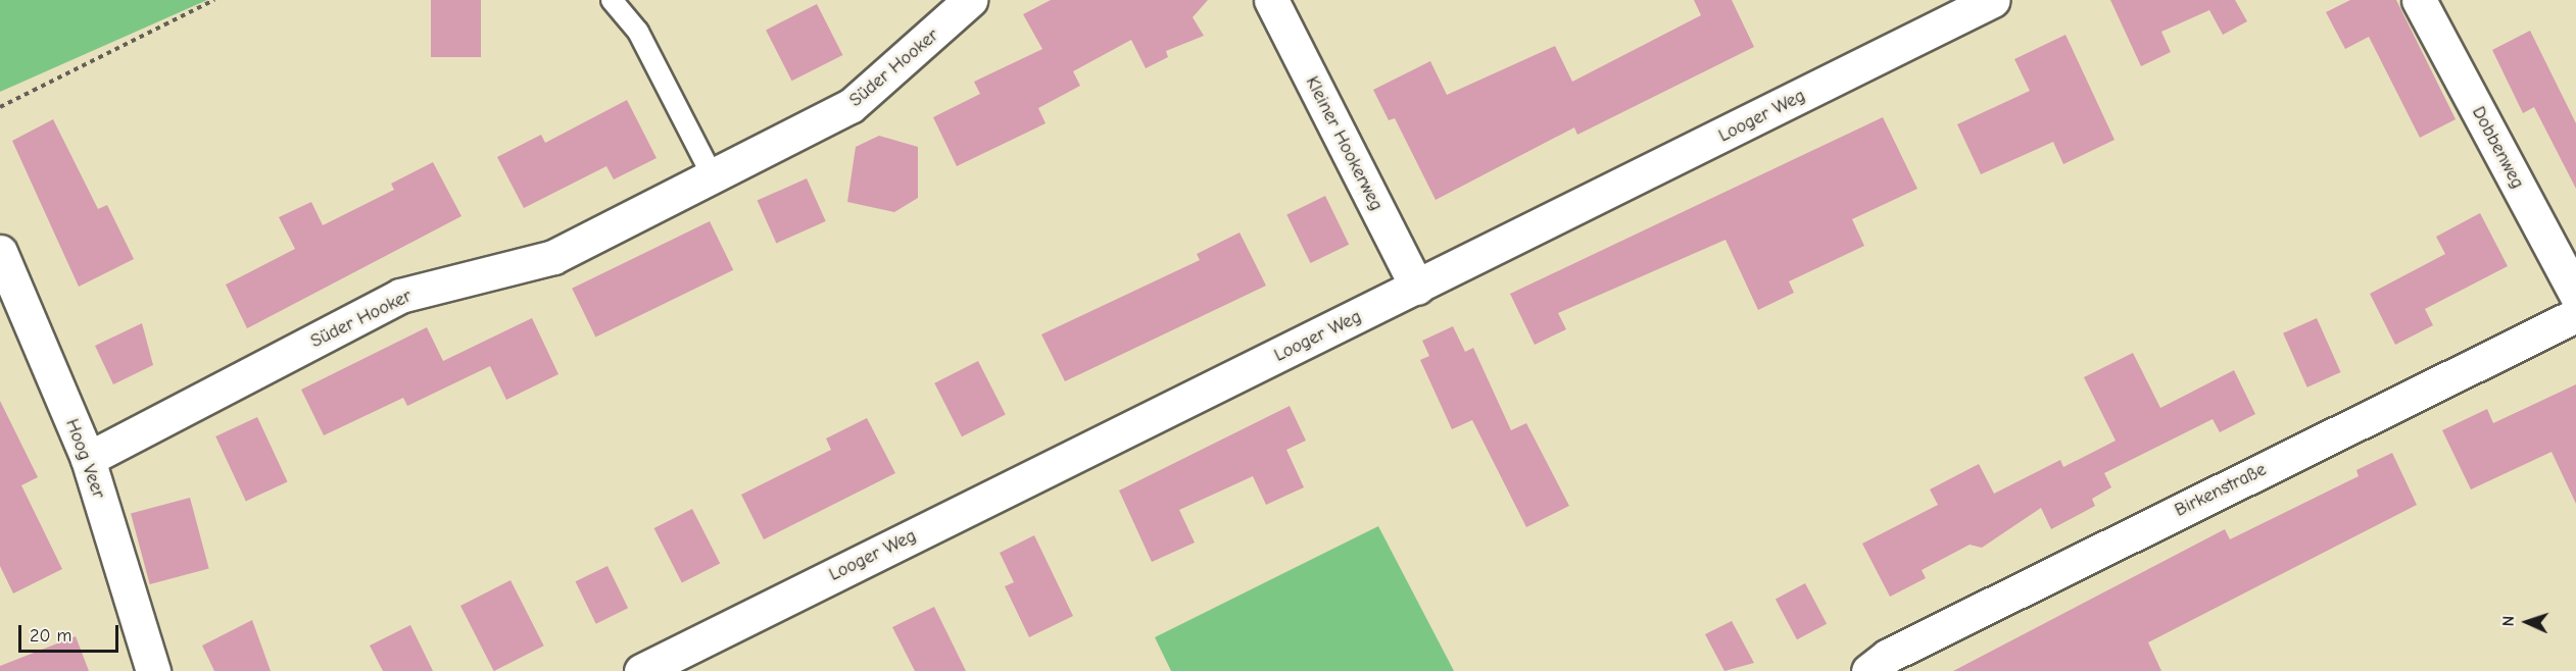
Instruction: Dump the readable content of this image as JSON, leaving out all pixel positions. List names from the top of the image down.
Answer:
{
  "streets": {
    "street": [
      "Süder Hooker",
      "Looger Weg",
      "Kleiner Hookerweg",
      "Dobbenweg",
      "Hoog Veer",
      "Birkenstraße"
    ]
  },
  "crossings": [
    ["Süder Hooker", "Hoog Veer"],
    ["Looger Weg", "Kleiner Hookerweg"]
  ],
  "scale_bar": "20 m",
  "north": "left"
}
